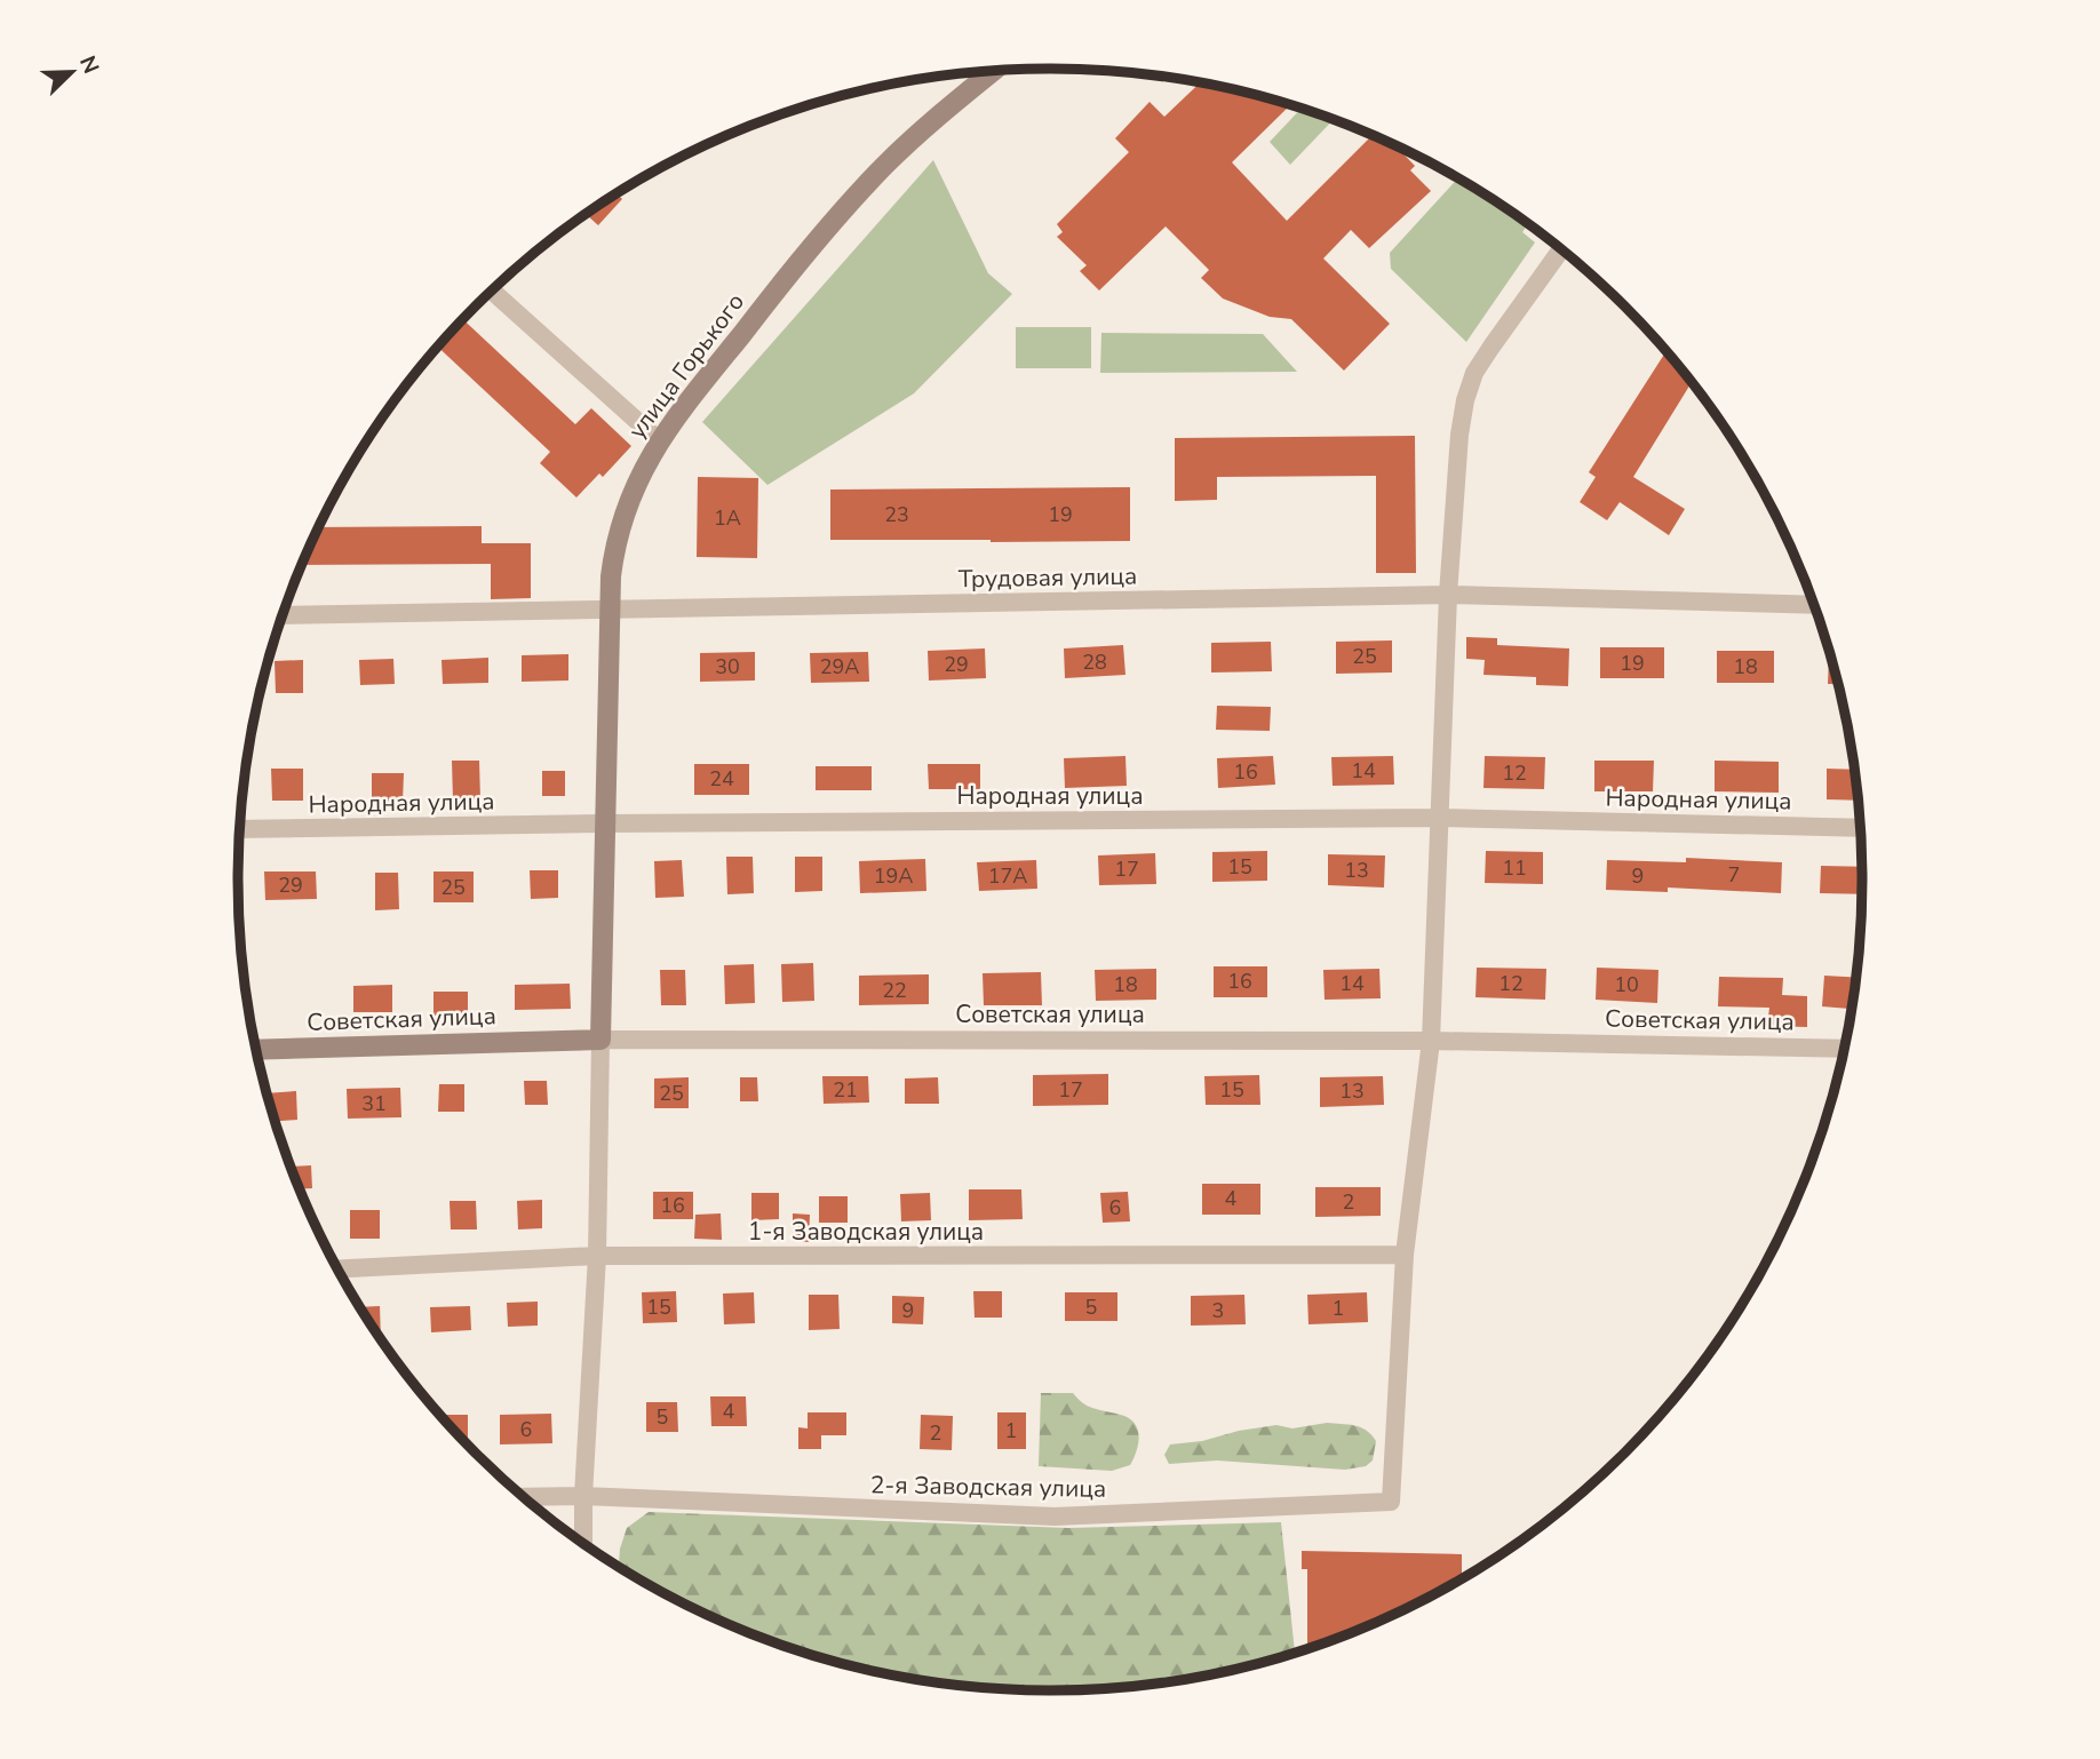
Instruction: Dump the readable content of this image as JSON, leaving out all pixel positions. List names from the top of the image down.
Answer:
{
  "streets": {
    "street": [
      "улица Горького",
      "Трудовая улица",
      "Народная улица",
      "Советская улица",
      "1-я Заводская улица",
      "2-я Заводская улица"
    ]
  },
  "crossings": [
    ["улица Горького", "Трудовая улица"],
    ["улица Горького", "Народная улица"],
    ["улица Горького", "Советская улица"],
    ["1-я Заводская улица", "2-я Заводская улица"]
  ],
  "house_numbers": [
    "23",
    "19",
    "1А",
    "25",
    "28",
    "19",
    "29",
    "30",
    "29А",
    "18",
    "14",
    "16",
    "12",
    "24",
    "15",
    "11",
    "17",
    "13",
    "7",
    "19А",
    "17А",
    "9",
    "29",
    "25",
    "16",
    "14",
    "12",
    "18",
    "10",
    "22",
    "21",
    "17",
    "15",
    "13",
    "25",
    "31",
    "4",
    "2",
    "16",
    "6",
    "15",
    "5",
    "1",
    "9",
    "3",
    "4",
    "5",
    "6",
    "1",
    "2"
  ],
  "north": "top right"
}
